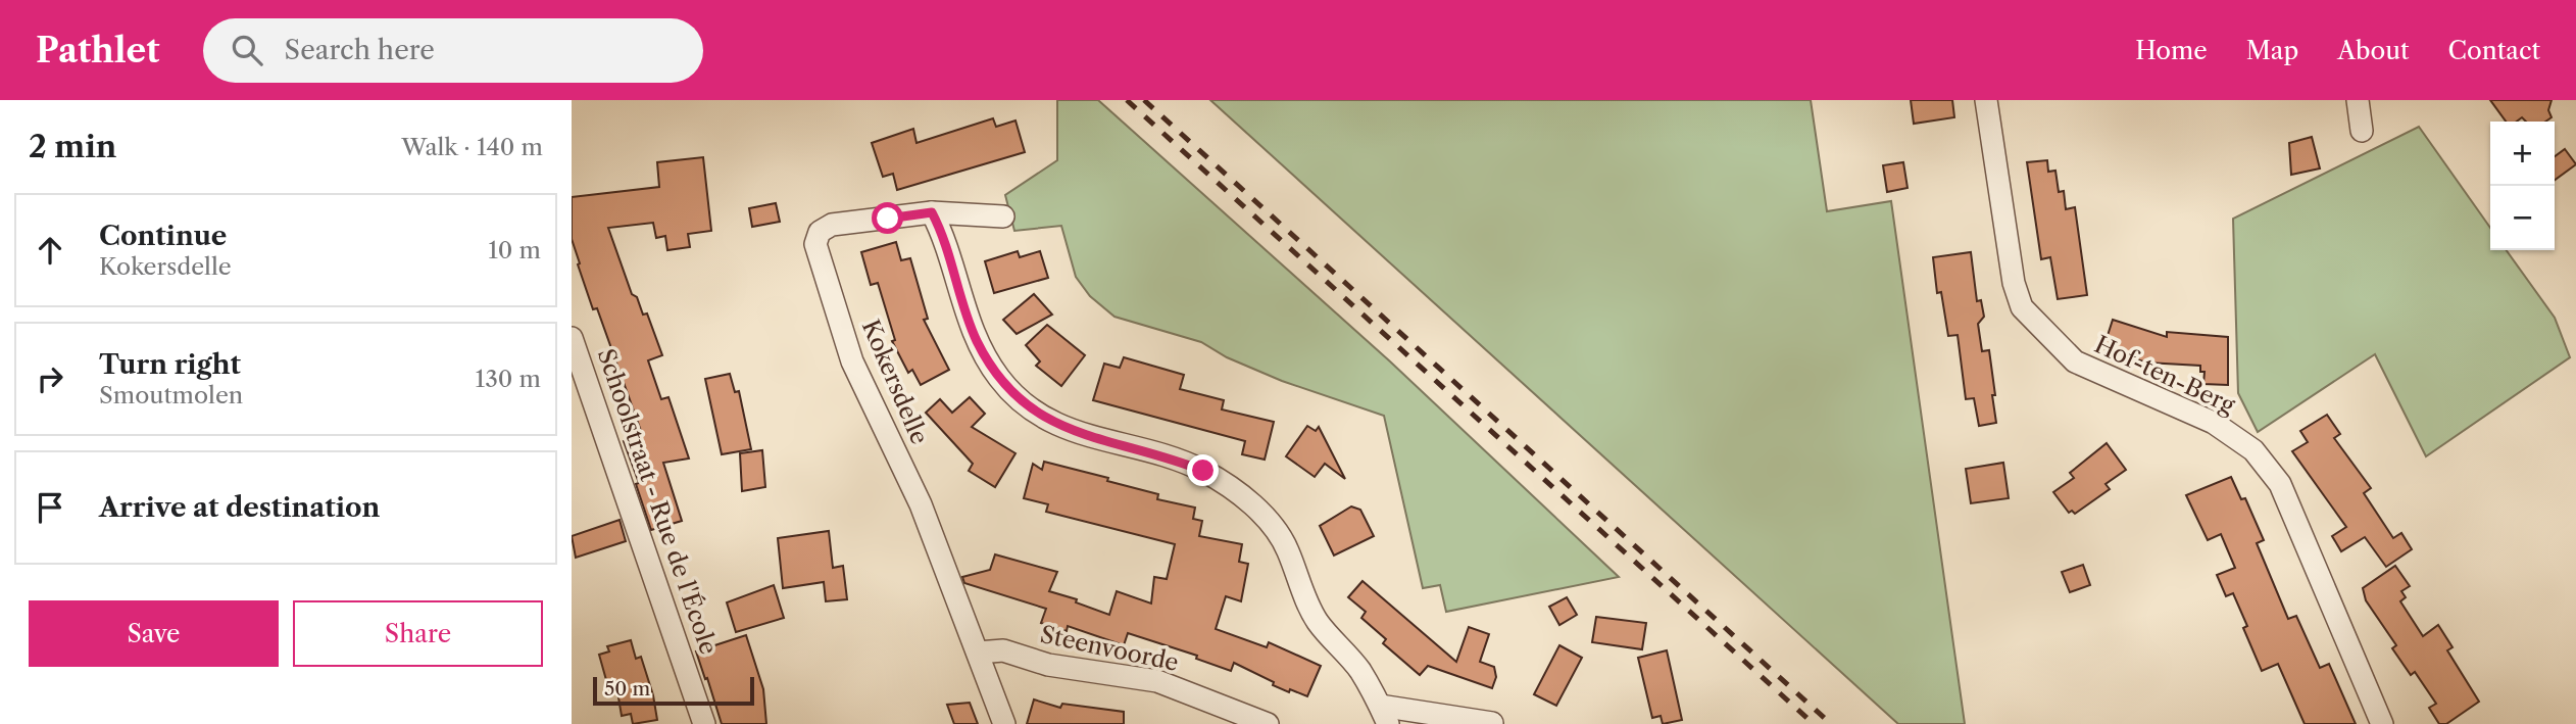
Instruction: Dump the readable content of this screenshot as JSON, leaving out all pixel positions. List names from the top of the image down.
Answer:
{
  "streets": {
    "street": [
      "Hof-ten-Berg",
      "Kokersdelle",
      "Schoolstraat - Rue de l'École",
      "Steenvoorde"
    ]
  },
  "crossings": [
    ["Kokersdelle", "Steenvoorde"]
  ],
  "scale_bar": "50 m",
  "page": {
    "header": "Pathlet",
    "search": "Search here",
    "nav": [
      "Home",
      "Map",
      "About",
      "Contact"
    ],
    "heading": ["2 min", "Walk · 140 m"],
    "map_buttons": ["+", "−"],
    "list": [
      ["Continue", "Kokersdelle", "10 m"],
      ["Turn right", "Smoutmolen", "130 m"],
      "Arrive at destination"
    ],
    "buttons": ["Save", "Share"],
    "scale": "50 m"
  }
}
